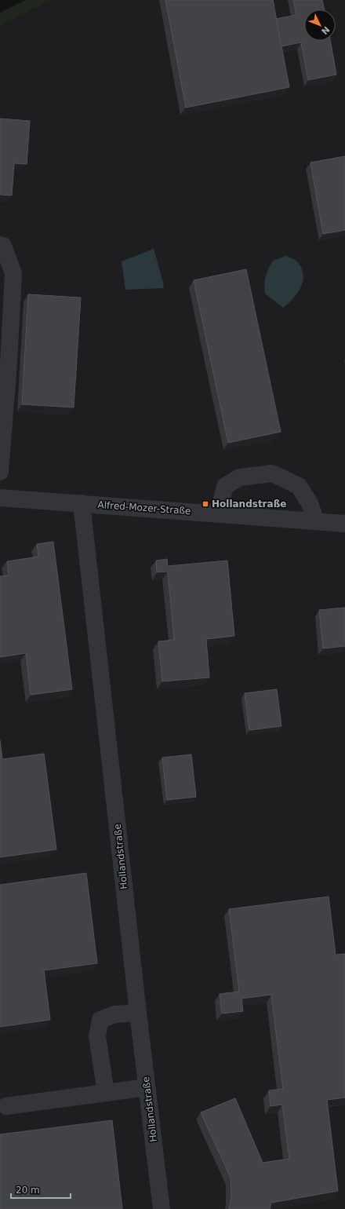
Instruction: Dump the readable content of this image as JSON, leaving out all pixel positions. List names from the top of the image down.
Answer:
{
  "streets": {
    "street": ["Alfred-Mozer-Straße", "Hollandstraße"]
  },
  "crossings": [
    ["Alfred-Mozer-Straße", "Hollandstraße"]
  ],
  "places": {
    "transit": ["Hollandstraße"]
  },
  "scale_bar": "20 m",
  "north": "bottom right"
}
